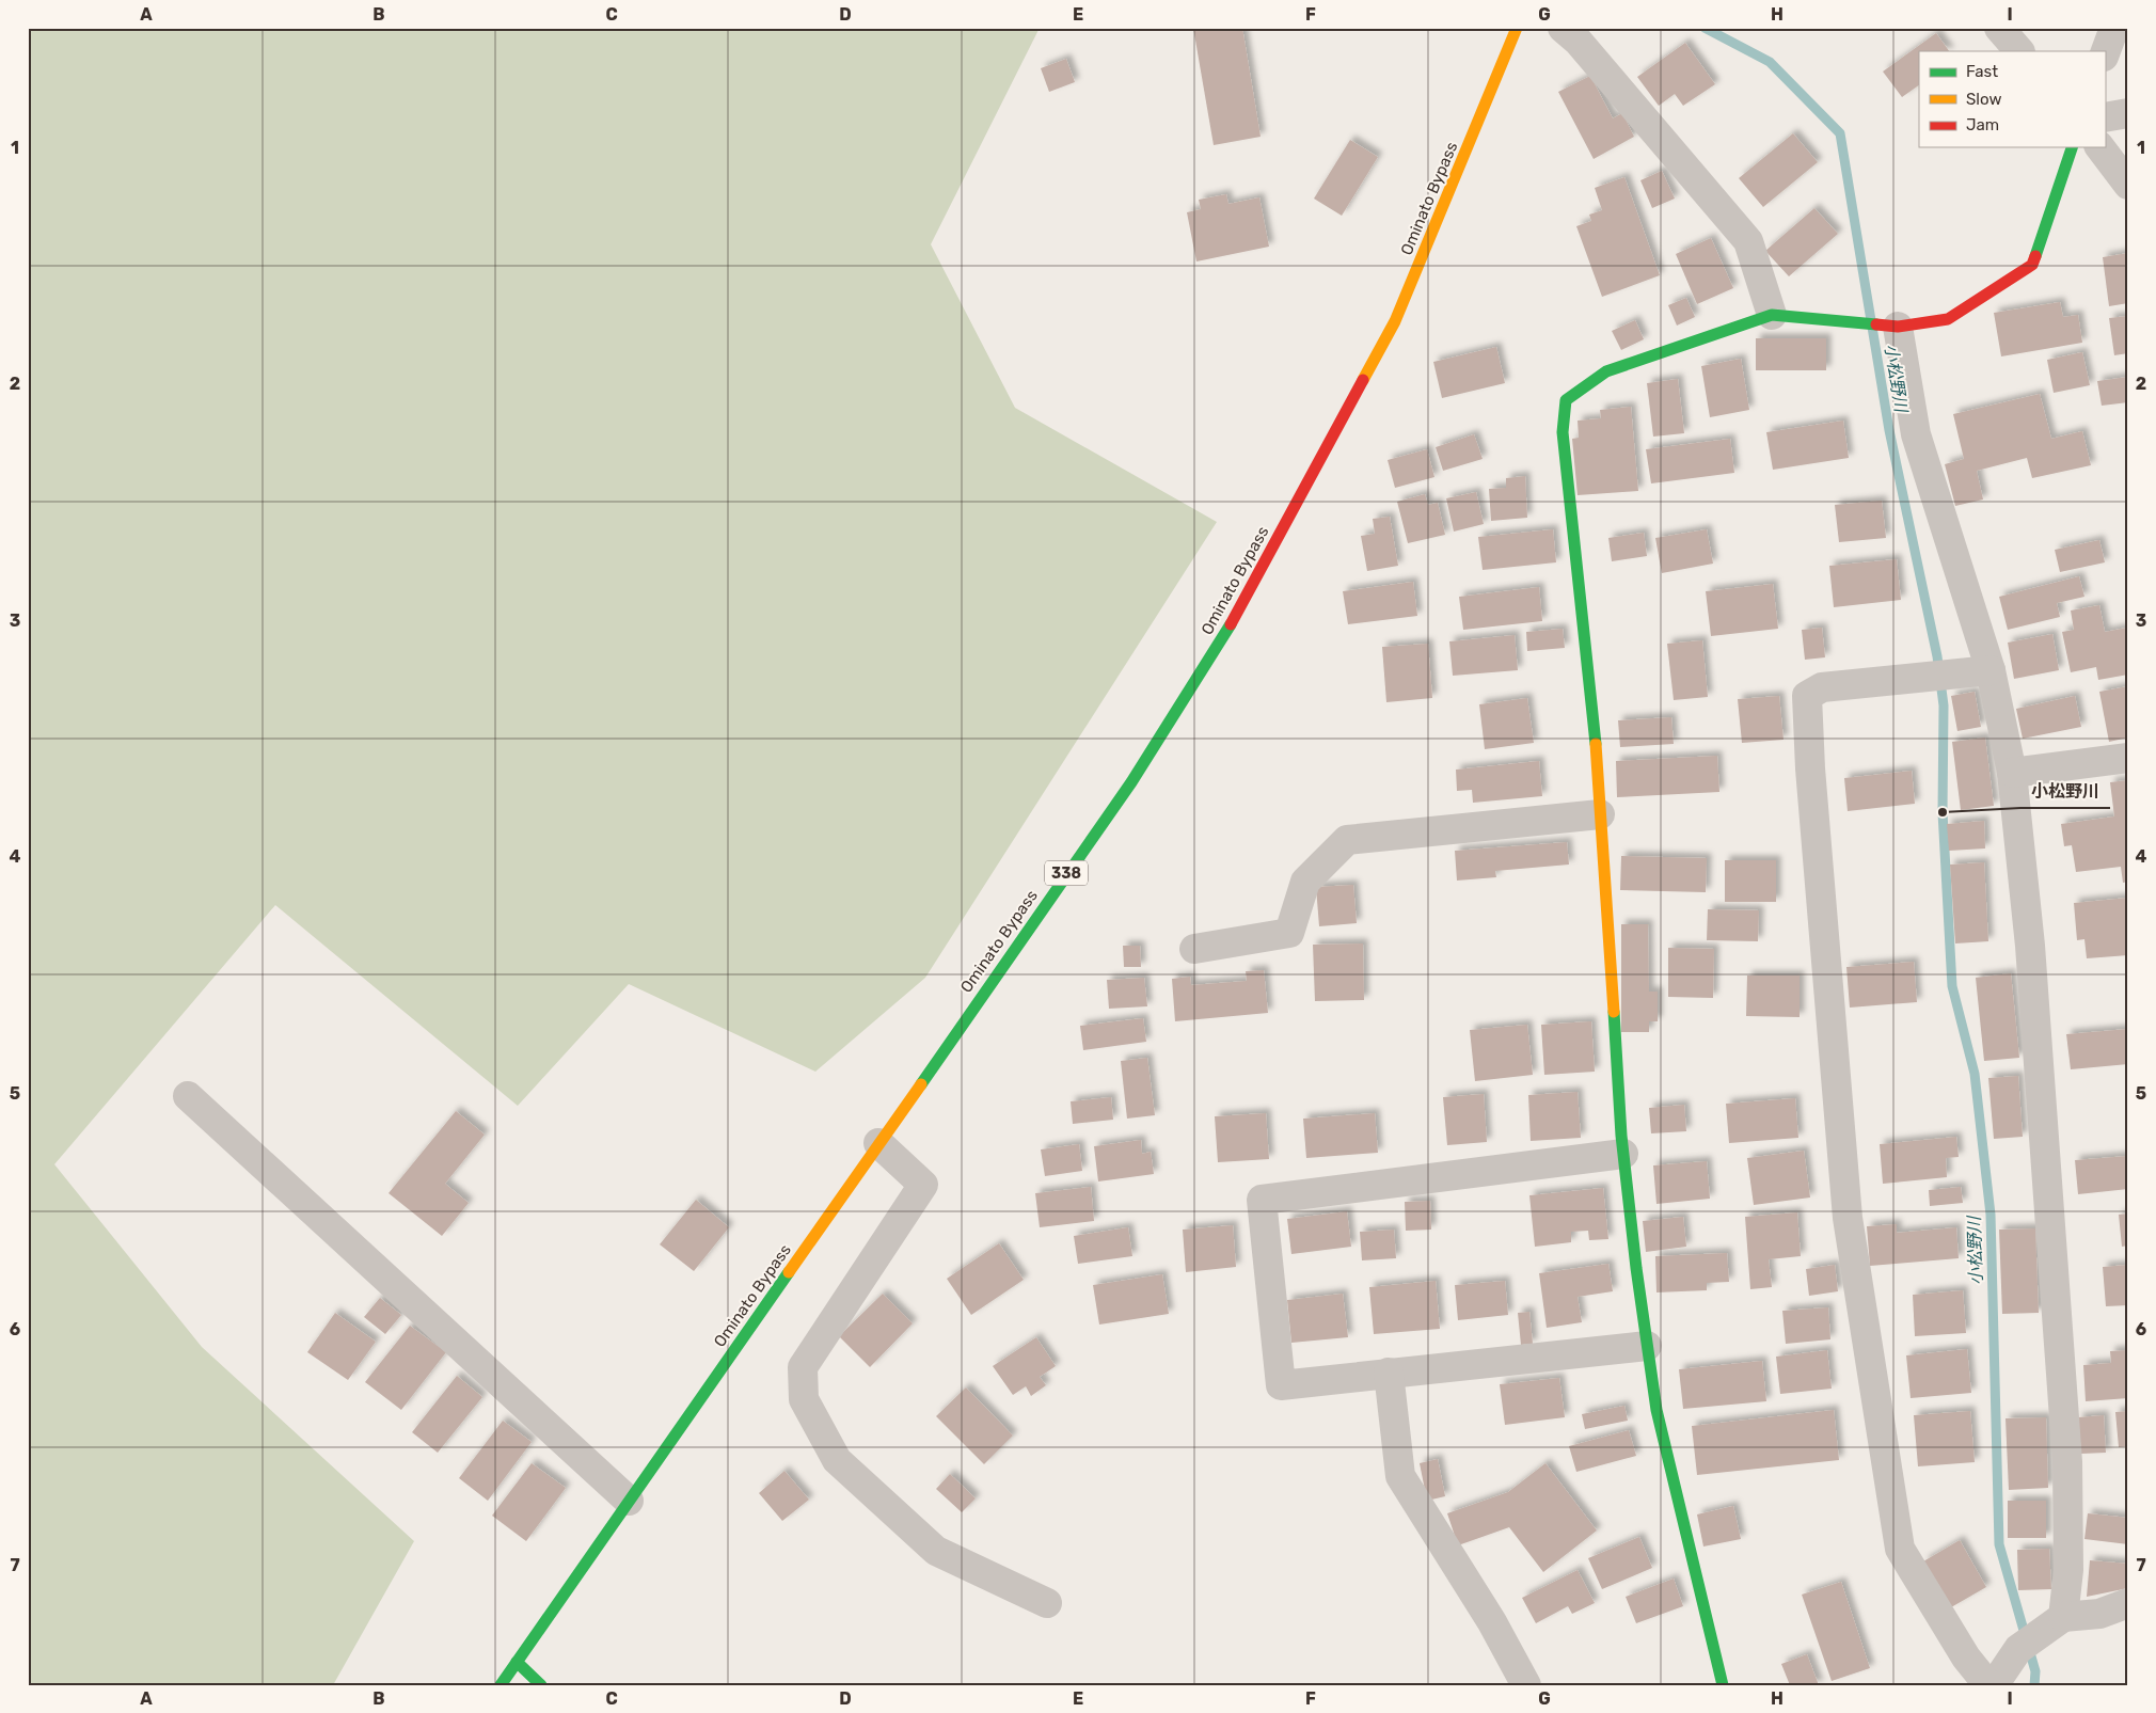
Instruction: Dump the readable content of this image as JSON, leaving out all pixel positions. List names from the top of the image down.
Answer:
{
  "streets": {
    "main road": ["Ominato Bypass", "338"]
  },
  "water": ["小松野川"],
  "places": ["小松野川"],
  "legend": ["Fast", "Slow", "Jam"],
  "grid": {
    "columns": [
      "A",
      "B",
      "C",
      "D",
      "E",
      "F",
      "G",
      "H",
      "I"
    ],
    "rows": [
      "1",
      "2",
      "3",
      "4",
      "5",
      "6",
      "7"
    ]
  }
}
